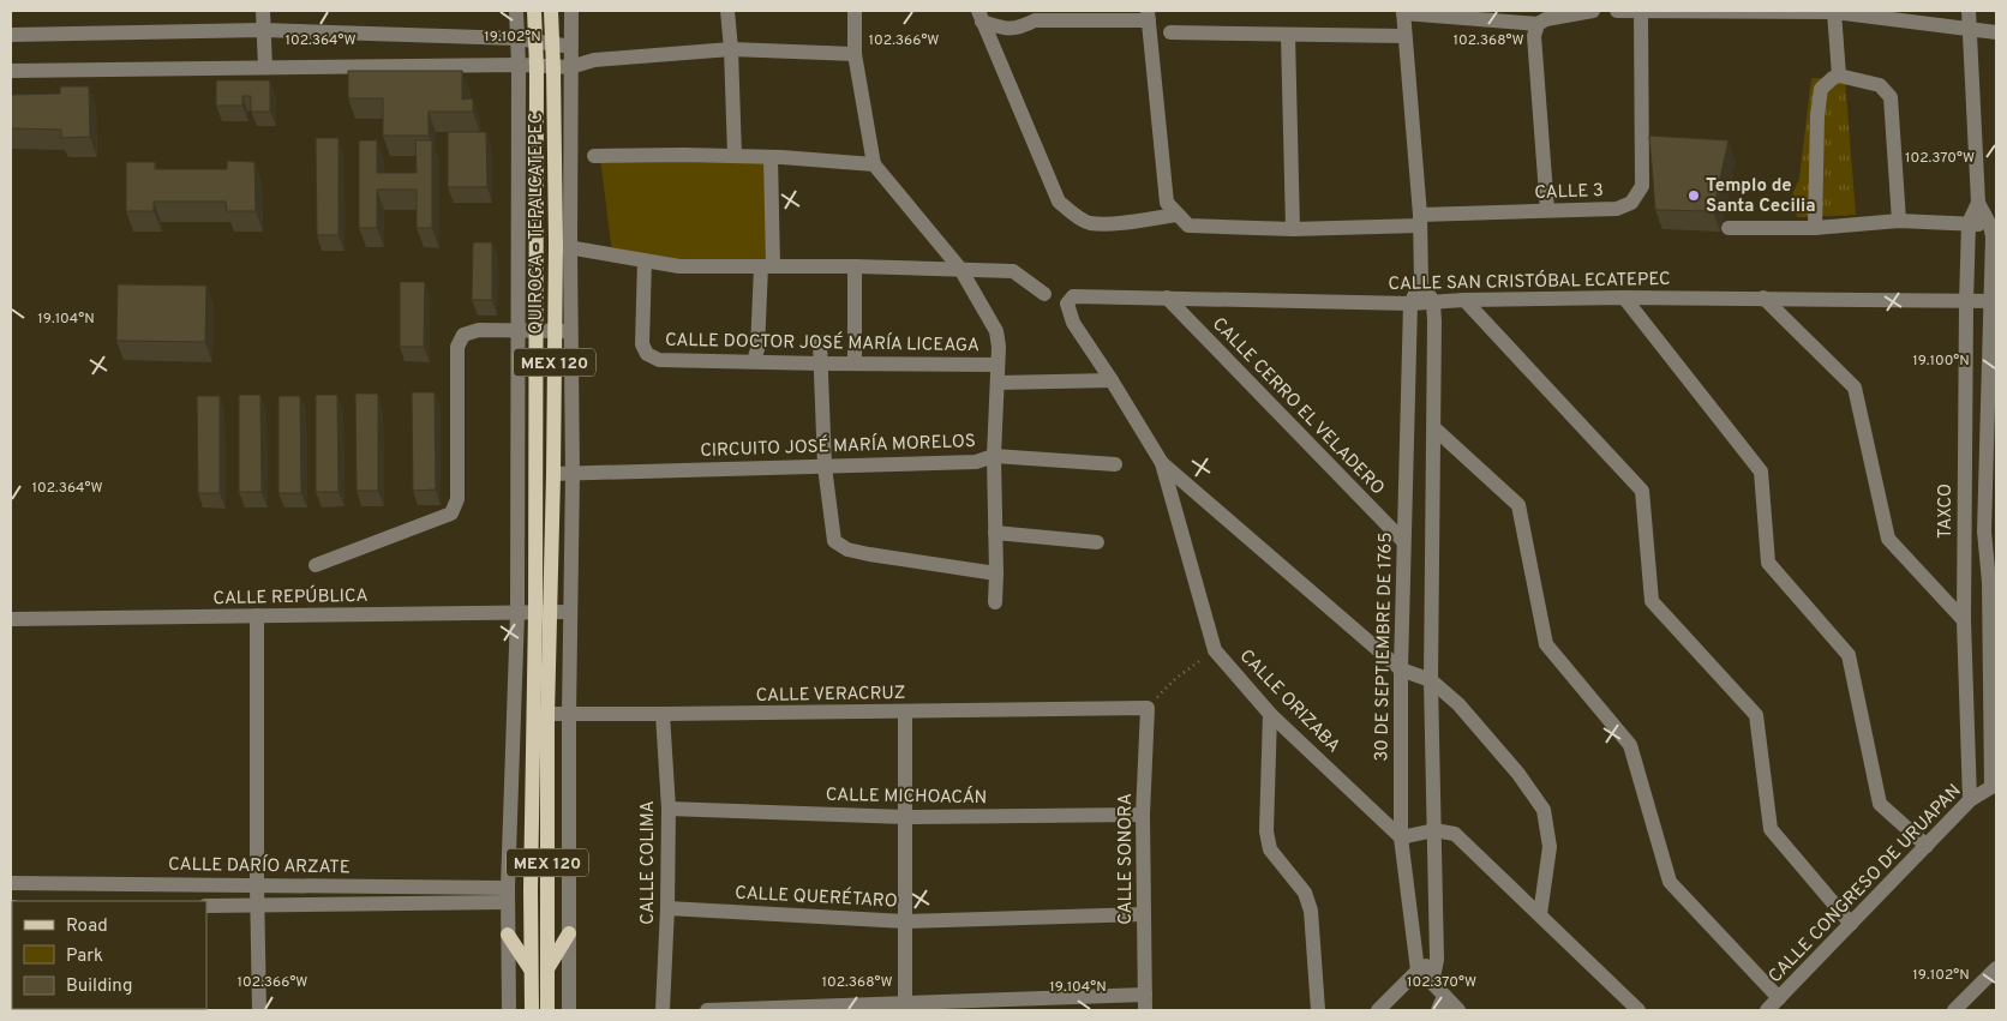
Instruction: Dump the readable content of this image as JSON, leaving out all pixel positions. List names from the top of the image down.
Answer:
{
  "streets": {
    "main road": ["QUIROGA - TEPALCATEPEC", "MEX 120"],
    "street": [
      "CALLE 3",
      "CALLE SAN CRISTÓBAL ECATEPEC",
      "CALLE DOCTOR JOSÉ MARÍA LICEAGA",
      "CALLE CERRO EL VELADERO",
      "CIRCUITO JOSÉ MARÍA MORELOS",
      "TAXCO",
      "CALLE REPÚBLICA",
      "30 DE SEPTIEMBRE DE 1765",
      "CALLE VERACRUZ",
      "CALLE ORIZABA",
      "CALLE MICHOACÁN",
      "CALLE SONORA",
      "CALLE COLIMA",
      "CALLE DARÍO ARZATE",
      "CALLE CONGRESO DE URUAPAN",
      "CALLE QUERÉTARO"
    ]
  },
  "crossings": [
    ["QUIROGA - TEPALCATEPEC", "CIRCUITO JOSÉ MARÍA MORELOS"],
    ["QUIROGA - TEPALCATEPEC", "CALLE REPÚBLICA"],
    ["QUIROGA - TEPALCATEPEC", "CALLE VERACRUZ"],
    ["CALLE SAN CRISTÓBAL ECATEPEC", "CALLE CERRO EL VELADERO"],
    ["CALLE SAN CRISTÓBAL ECATEPEC", "TAXCO"],
    ["CALLE SAN CRISTÓBAL ECATEPEC", "30 DE SEPTIEMBRE DE 1765"],
    ["CALLE DOCTOR JOSÉ MARÍA LICEAGA", "CIRCUITO JOSÉ MARÍA MORELOS"],
    ["CALLE CERRO EL VELADERO", "30 DE SEPTIEMBRE DE 1765"],
    ["TAXCO", "CALLE CONGRESO DE URUAPAN"],
    ["30 DE SEPTIEMBRE DE 1765", "CALLE ORIZABA"],
    ["CALLE VERACRUZ", "CALLE SONORA"],
    ["CALLE VERACRUZ", "CALLE COLIMA"],
    ["CALLE MICHOACÁN", "CALLE SONORA"],
    ["CALLE MICHOACÁN", "CALLE COLIMA"],
    ["CALLE SONORA", "CALLE QUERÉTARO"],
    ["CALLE COLIMA", "CALLE QUERÉTARO"]
  ],
  "places": ["Templo de Santa Cecilia"],
  "legend": ["Road", "Park", "Building"],
  "coordinates": [
    "19.102°N",
    "102.364°W",
    "102.366°W",
    "102.368°W",
    "102.370°W",
    "19.104°N",
    "19.100°N"
  ]
}
